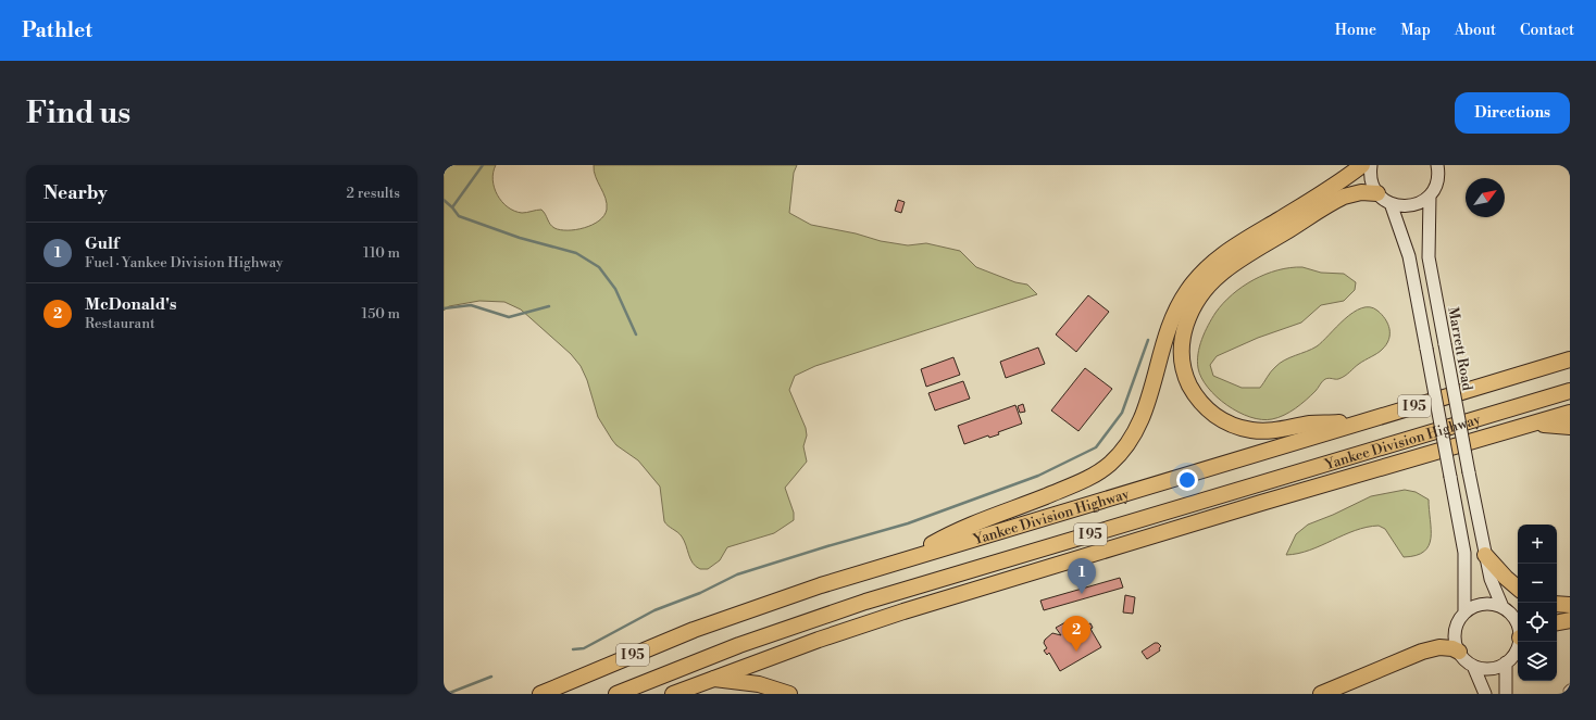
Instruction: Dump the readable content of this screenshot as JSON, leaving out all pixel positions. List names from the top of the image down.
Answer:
{
  "streets": {
    "highway": ["I 95", "Yankee Division Highway"],
    "main road": ["Marrett Road"]
  },
  "north": "top right",
  "page": {
    "header": "Pathlet",
    "nav": [
      "Home",
      "Map",
      "About",
      "Contact"
    ],
    "buttons": "Directions",
    "title": "Find us",
    "heading": ["Nearby", "2 results"],
    "list": [
      {
        "mark": "1",
        "name": "Gulf",
        "note": "Fuel · Yankee Division Highway",
        "value": "110 m"
      },
      {
        "mark": "2",
        "name": "McDonald's",
        "note": "Restaurant",
        "value": "150 m"
      }
    ],
    "map_buttons": ["+", "−"],
    "pins": ["1", "2"]
  }
}
